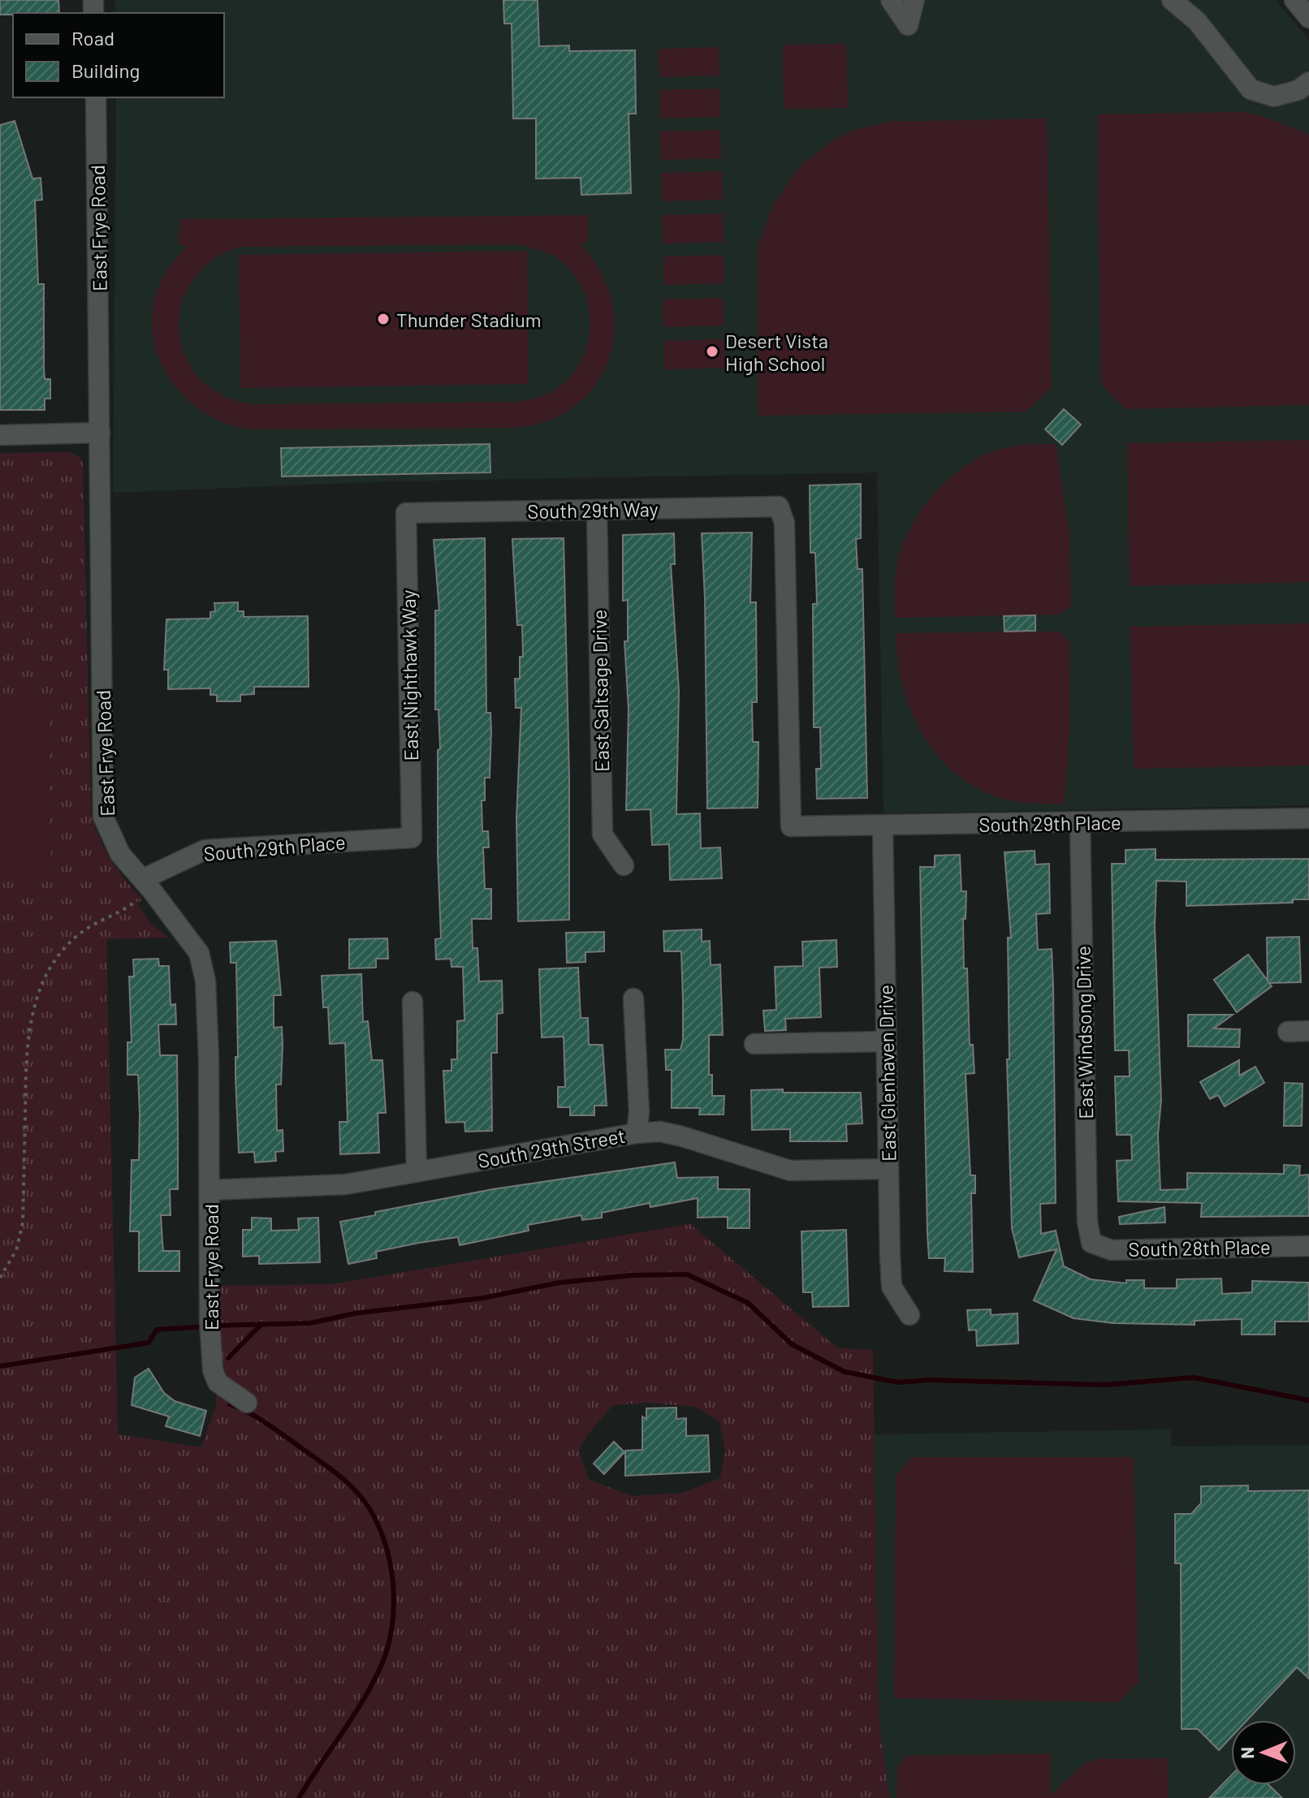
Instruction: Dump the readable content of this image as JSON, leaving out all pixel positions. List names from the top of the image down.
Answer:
{
  "streets": {
    "street": [
      "East Frye Road",
      "South 29th Way",
      "East Nighthawk Way",
      "East Saltsage Drive",
      "South 29th Place",
      "East Windsong Drive",
      "East Glenhaven Drive",
      "South 29th Street",
      "South 28th Place"
    ]
  },
  "crossings": [
    ["East Frye Road", "South 29th Place"],
    ["East Frye Road", "South 29th Street"],
    ["South 29th Way", "East Nighthawk Way"],
    ["South 29th Way", "East Saltsage Drive"],
    ["South 29th Way", "South 29th Place"],
    ["East Nighthawk Way", "South 29th Place"],
    ["South 29th Place", "East Windsong Drive"],
    ["South 29th Place", "East Glenhaven Drive"],
    ["East Windsong Drive", "South 28th Place"],
    ["East Glenhaven Drive", "South 29th Street"]
  ],
  "places": ["Thunder Stadium", "Desert Vista High School"],
  "legend": ["Road", "Building"],
  "north": "left"
}
